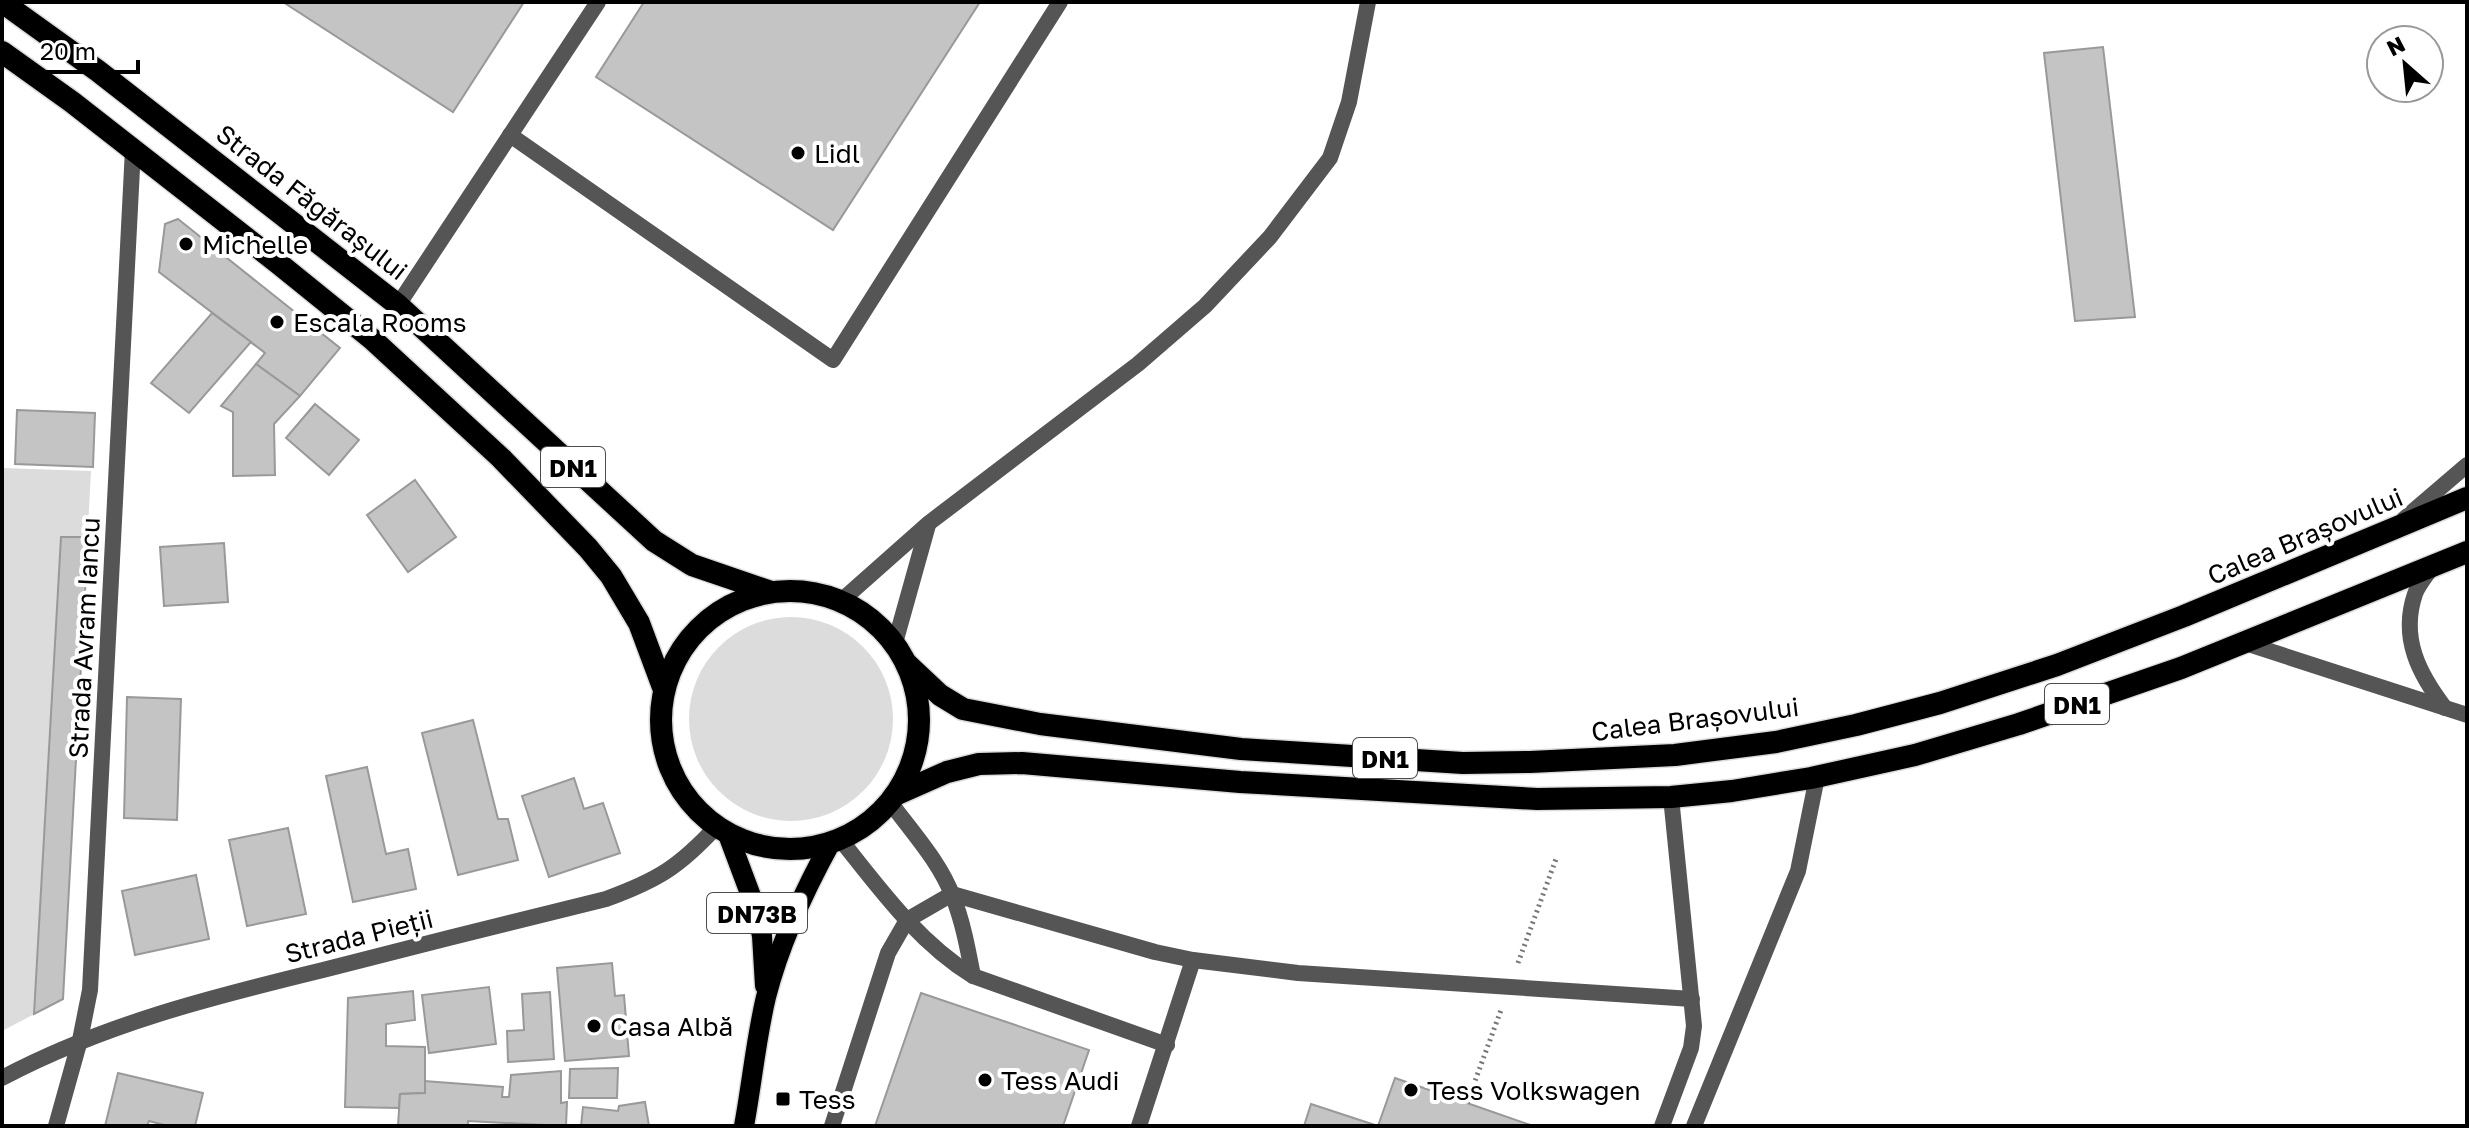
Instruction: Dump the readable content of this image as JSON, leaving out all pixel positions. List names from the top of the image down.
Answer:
{
  "streets": {
    "highway": ["Strada Făgărașului", "DN1", "Calea Brașovului"],
    "main road": ["DN73B"],
    "street": ["Strada Avram Iancu", "Strada Pieții"]
  },
  "crossings": [
    ["Strada Făgărașului", "DN1"],
    ["Strada Făgărașului", "Calea Brașovului"],
    ["Strada Făgărașului", "Strada Avram Iancu"],
    ["Strada Făgărașului", "DN73B"],
    ["Strada Făgărașului", "Strada Pieții"],
    ["DN1", "Calea Brașovului"],
    ["DN1", "DN73B"],
    ["DN1", "Strada Pieții"],
    ["Calea Brașovului", "DN73B"],
    ["Calea Brașovului", "Strada Pieții"],
    ["Strada Avram Iancu", "Strada Pieții"],
    ["DN73B", "Strada Pieții"]
  ],
  "places": {
    "other": [
      "Lidl",
      "Michelle",
      "Escala Rooms",
      "Casa Albă",
      "Tess Audi",
      "Tess Volkswagen"
    ],
    "transit": ["Tess"]
  },
  "scale_bar": "20 m",
  "north": "top left"
}
